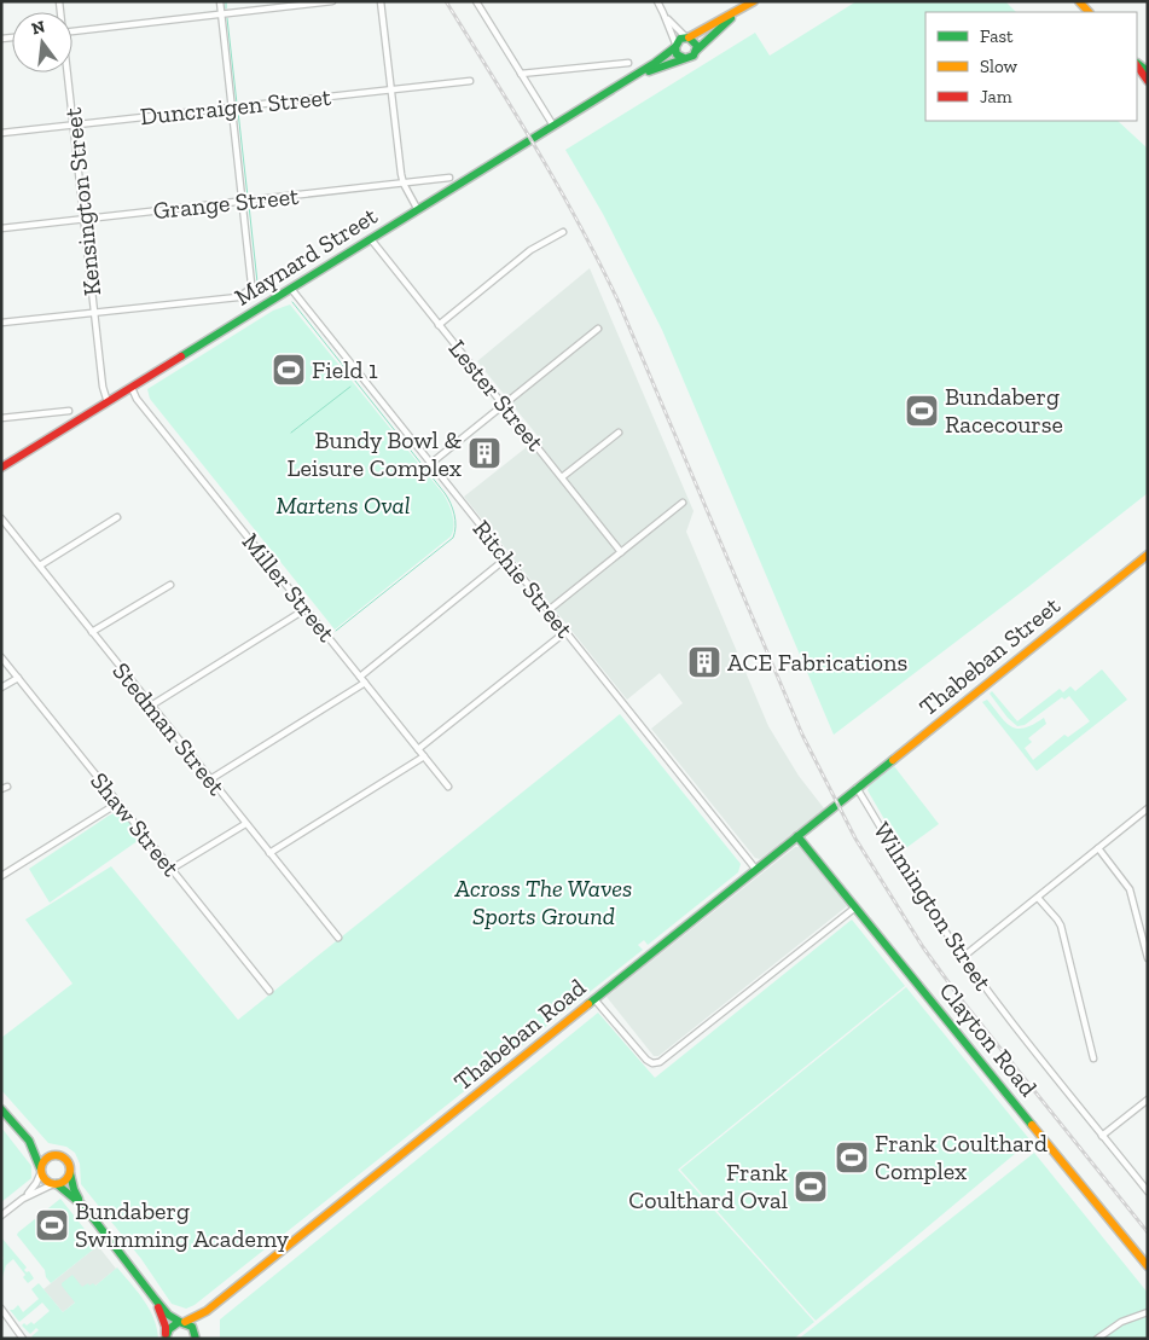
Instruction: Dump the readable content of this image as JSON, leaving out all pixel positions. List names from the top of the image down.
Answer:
{
  "streets": {
    "street": [
      "Duncraigen Street",
      "Kensington Street",
      "Grange Street",
      "Maynard Street",
      "Lester Street",
      "Ritchie Street",
      "Miller Street",
      "Thabeban Street",
      "Stedman Street",
      "Shaw Street",
      "Wilmington Street",
      "Thabeban Road",
      "Clayton Road"
    ]
  },
  "crossings": [
    ["Duncraigen Street", "Kensington Street"],
    ["Kensington Street", "Grange Street"],
    ["Kensington Street", "Maynard Street"],
    ["Maynard Street", "Lester Street"],
    ["Maynard Street", "Ritchie Street"],
    ["Maynard Street", "Miller Street"],
    ["Ritchie Street", "Thabeban Road"],
    ["Thabeban Street", "Wilmington Street"],
    ["Thabeban Street", "Thabeban Road"],
    ["Wilmington Street", "Thabeban Road"],
    ["Thabeban Road", "Clayton Road"]
  ],
  "parks": ["Martens Oval", "Across The Waves Sports Ground"],
  "places": {
    "sports": [
      "Field 1",
      "Bundaberg Racecourse",
      "Frank Coulthard Complex",
      "Frank Coulthard Oval",
      "Bundaberg Swimming Academy"
    ],
    "building": ["Bundy Bowl & Leisure Complex", "ACE Fabrications"]
  },
  "legend": ["Fast", "Slow", "Jam"],
  "north": "top"
}
